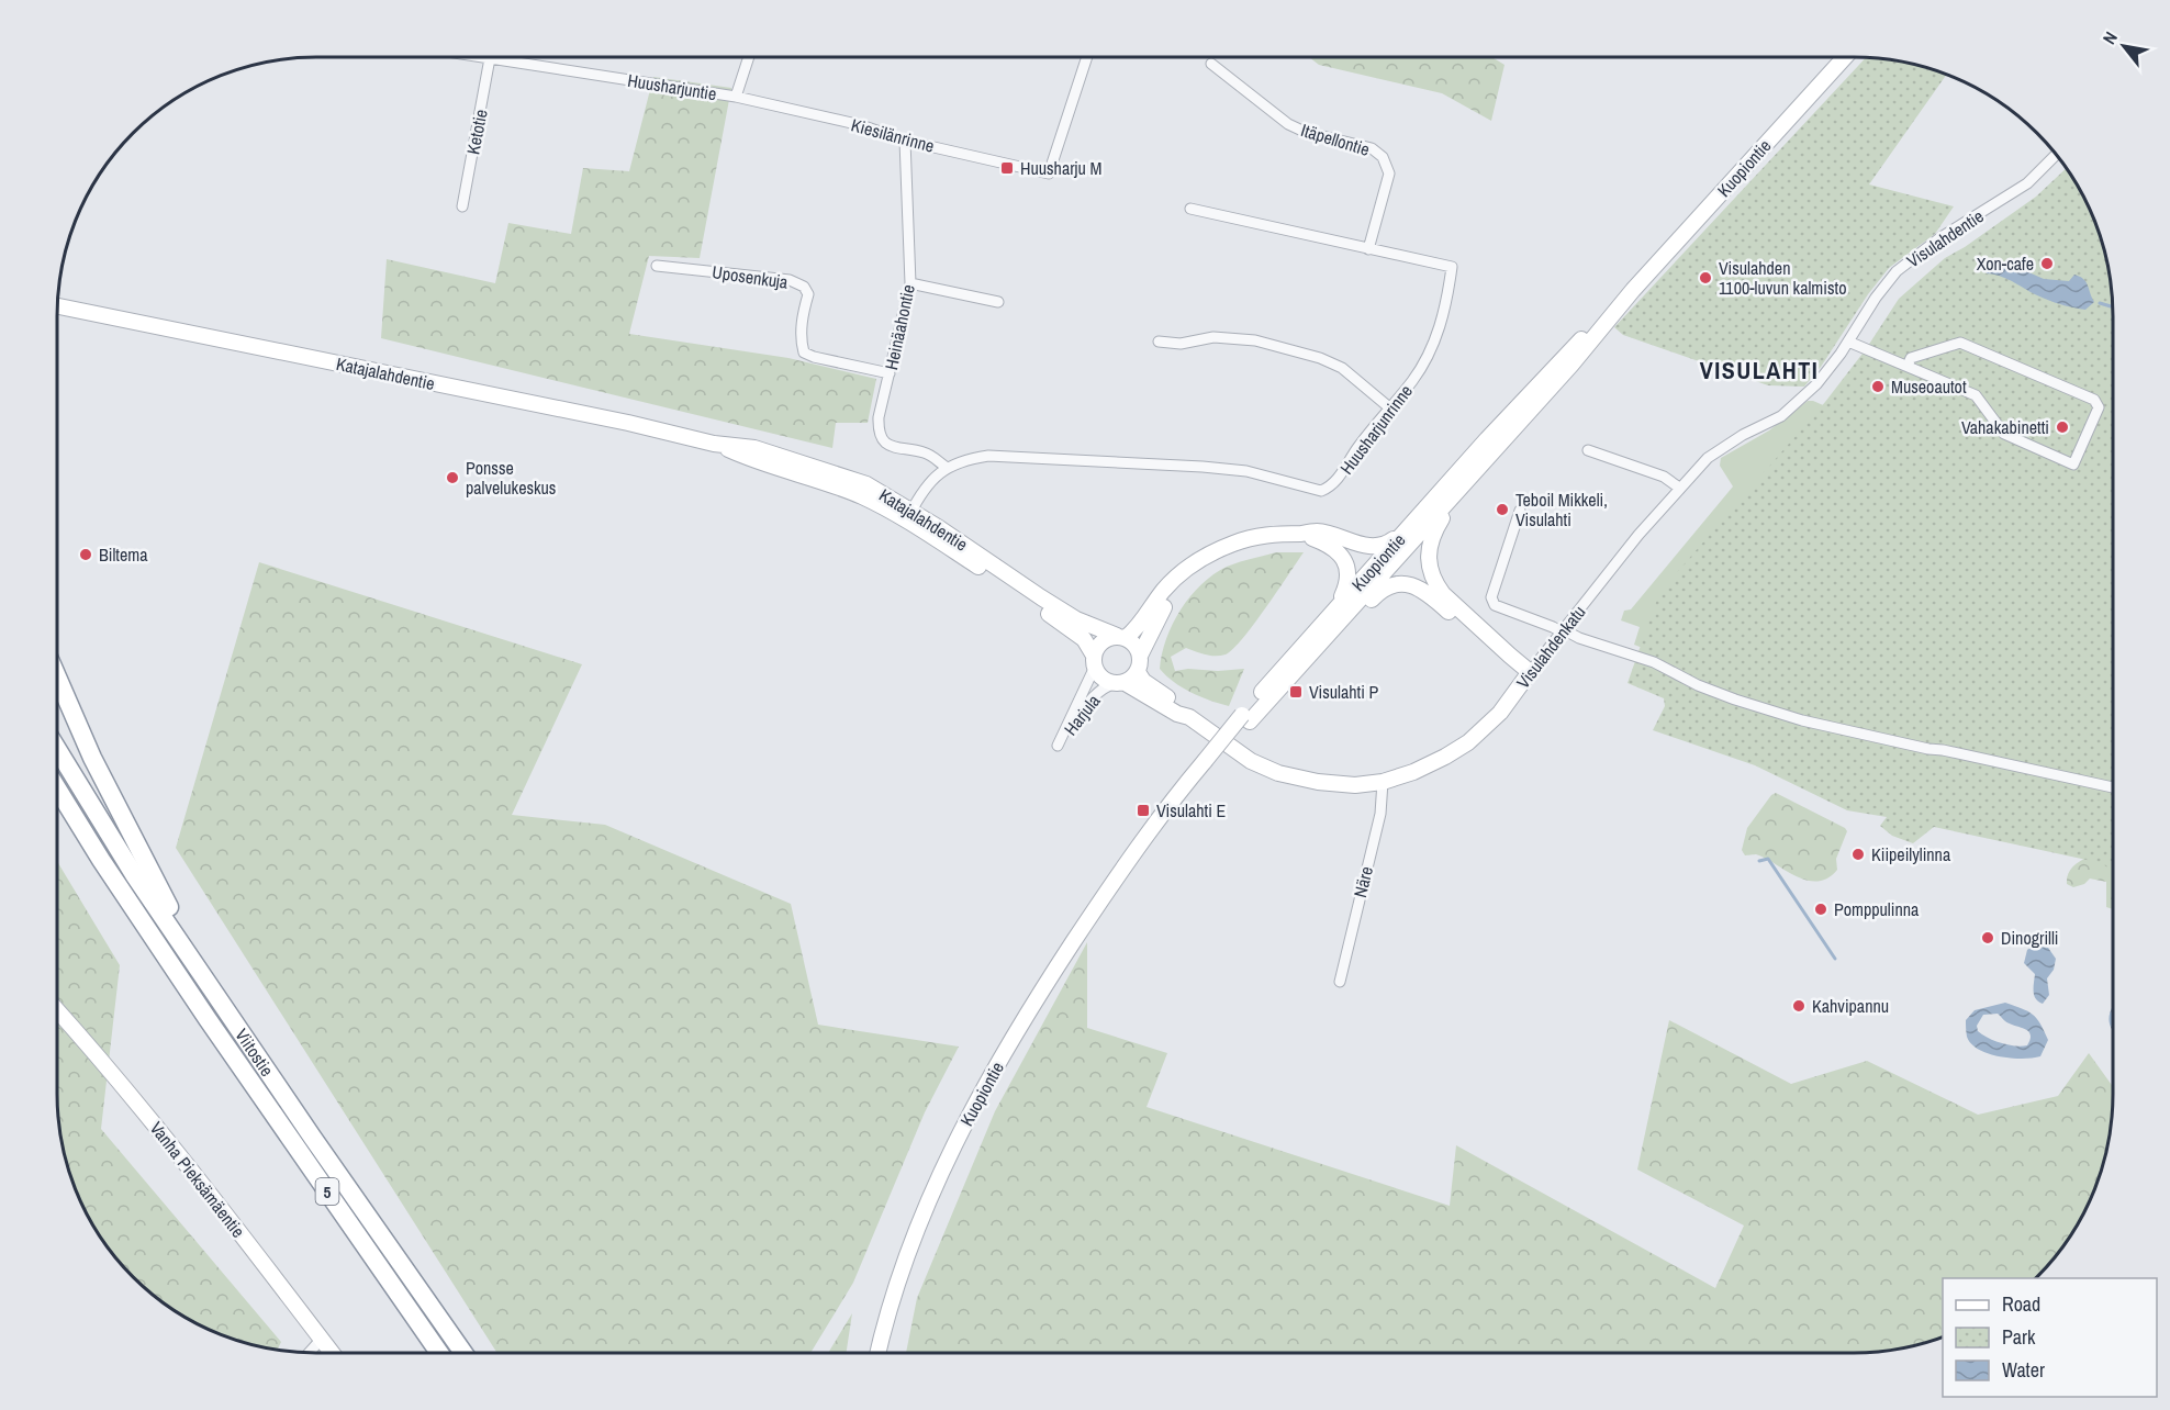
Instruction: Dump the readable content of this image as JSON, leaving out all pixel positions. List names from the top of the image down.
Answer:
{
  "streets": {
    "highway": ["Viitostie", "5"],
    "street": [
      "Huusharjuntie",
      "Ketotie",
      "Kiesilänrinne",
      "Itäpellontie",
      "Kuopiontie",
      "Visulahdentie",
      "Uposenkuja",
      "Heinäahontie",
      "Katajalahdentie",
      "Huusharjunrinne",
      "Visulahdenkatu",
      "Harjula",
      "Näre",
      "Vanha Pieksämäentie"
    ]
  },
  "crossings": [
    ["Huusharjuntie", "Ketotie"],
    ["Huusharjuntie", "Kiesilänrinne"],
    ["Kiesilänrinne", "Heinäahontie"],
    ["Itäpellontie", "Huusharjunrinne"],
    ["Visulahdentie", "Visulahdenkatu"],
    ["Uposenkuja", "Heinäahontie"],
    ["Heinäahontie", "Huusharjunrinne"],
    ["Katajalahdentie", "Visulahdenkatu"],
    ["Katajalahdentie", "Harjula"],
    ["Visulahdenkatu", "Harjula"],
    ["Visulahdenkatu", "Näre"]
  ],
  "districts": ["VISULAHTI"],
  "places": {
    "transit": ["Huusharju M", "Visulahti P", "Visulahti E"],
    "other": [
      "Xon-cafe",
      "Visulahden 1100-luvun kalmisto",
      "Museoautot",
      "Vahakabinetti",
      "Ponsse palvelukeskus",
      "Teboil Mikkeli, Visulahti",
      "Biltema",
      "Kiipeilylinna",
      "Pomppulinna",
      "Dinogrilli",
      "Kahvipannu"
    ]
  },
  "legend": ["Road", "Park", "Water"],
  "north": "top left"
}
